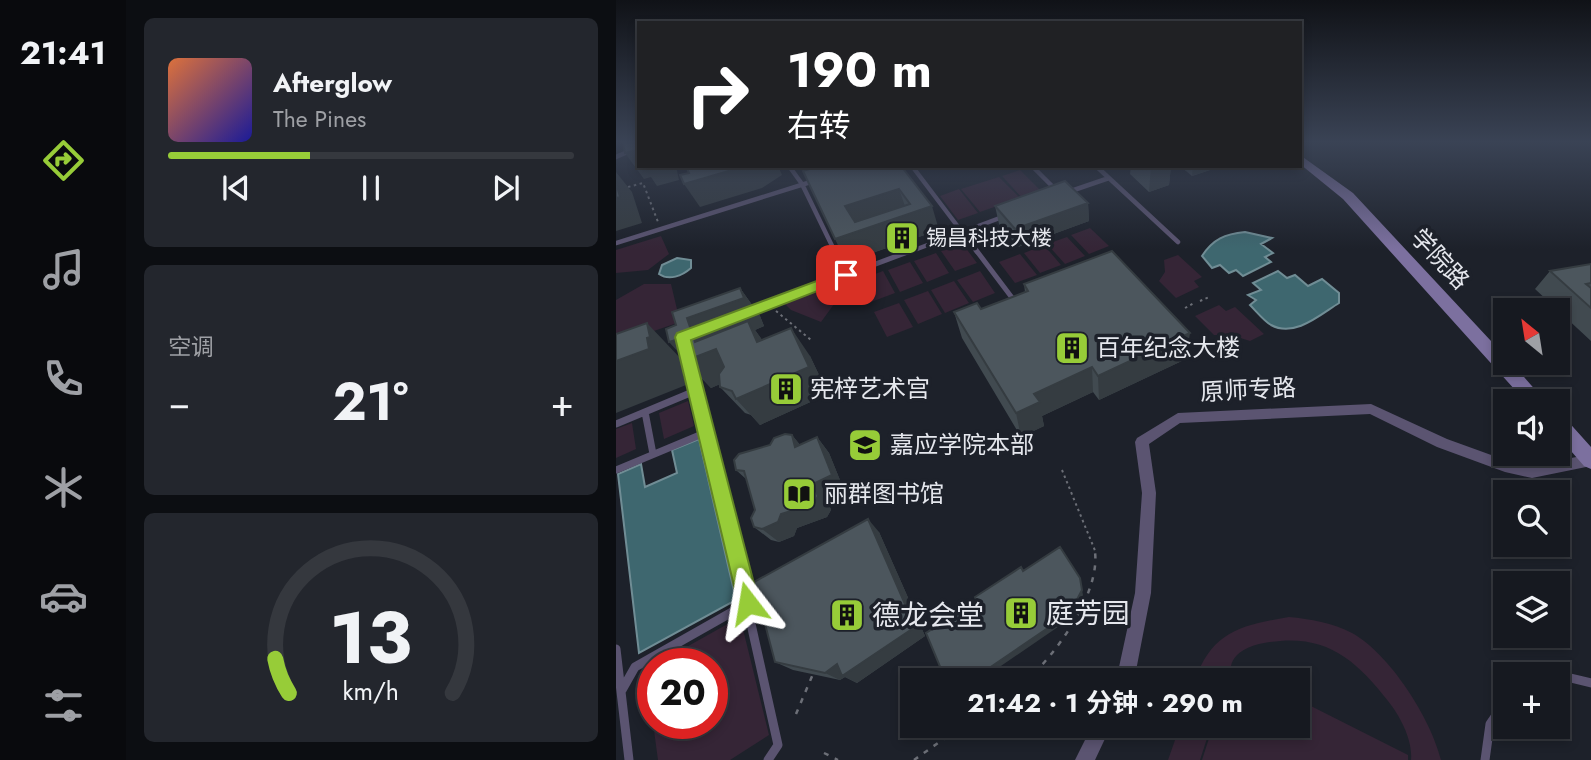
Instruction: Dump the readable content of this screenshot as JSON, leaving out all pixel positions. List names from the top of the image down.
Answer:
{
  "streets": {
    "street": ["学院路", "原师专路"]
  },
  "places": {
    "building": [
      "锡昌科技大楼",
      "百年纪念大楼",
      "宪梓艺术宫",
      "庭芳园",
      "德龙会堂"
    ],
    "school or university": ["嘉应学院本部"],
    "library": ["丽群图书馆"]
  },
  "north": "top left",
  "page": {
    "tabs": "21:41",
    "turn": ["190 m", "右转"],
    "song": ["Afterglow", "The Pines"],
    "tile": "空调",
    "map_buttons": "+",
    "heat": ["−", "21°", "+"],
    "limit": "20",
    "trip": "21:42 · 1 分钟 · 290 m",
    "gauge": ["13", "km/h"]
  }
}
